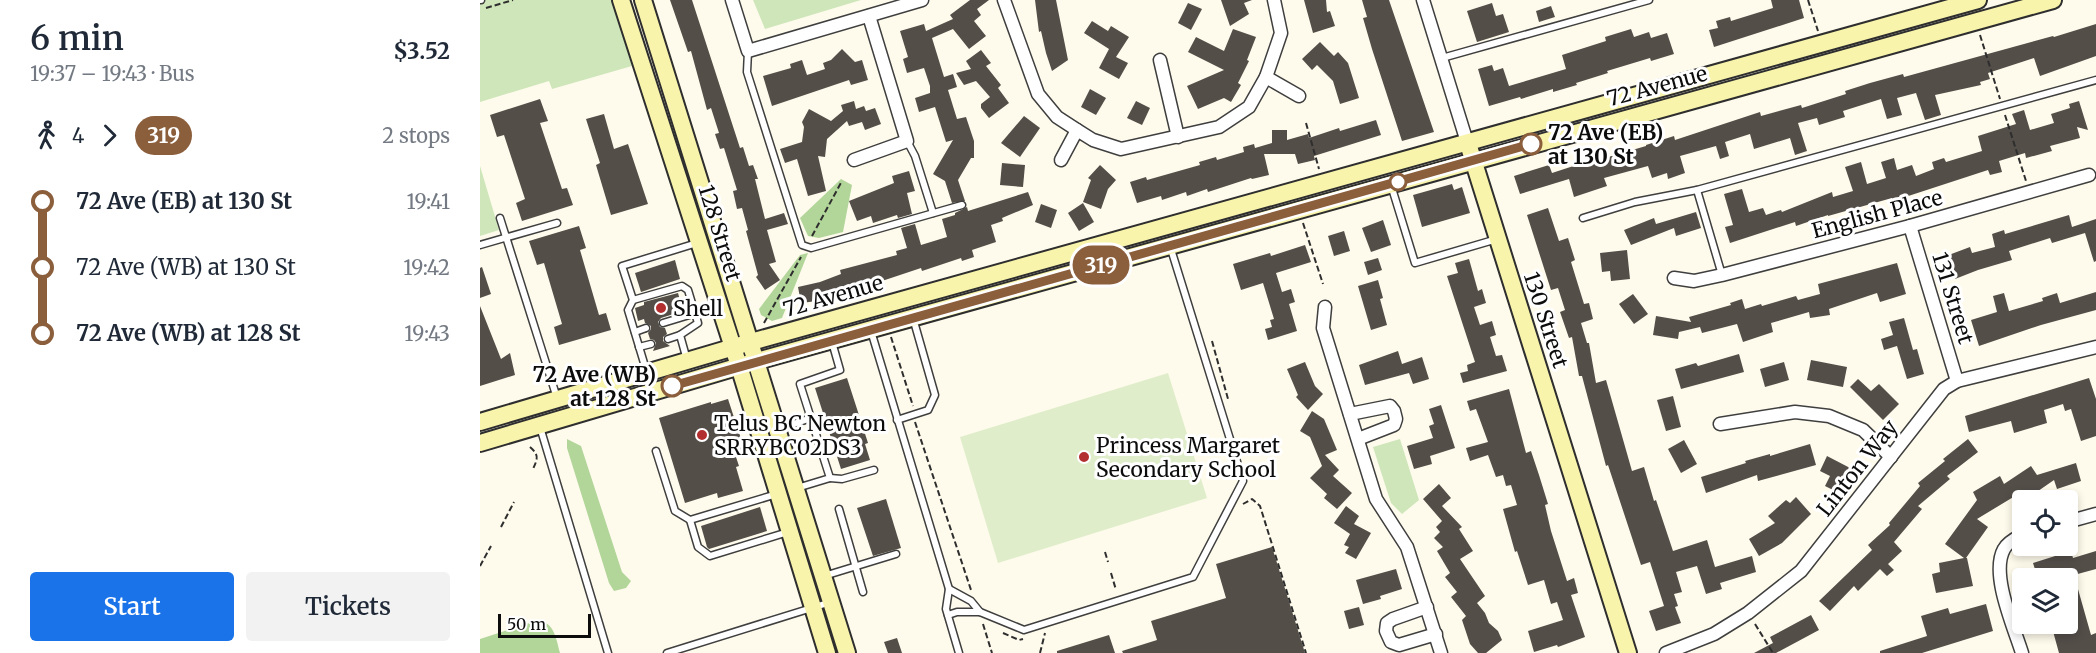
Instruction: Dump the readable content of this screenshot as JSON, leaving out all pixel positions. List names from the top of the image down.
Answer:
{
  "streets": {
    "main road": ["72 Avenue", "128 Street", "130 Street"],
    "street": ["English Place", "131 Street", "Linton Way"]
  },
  "crossings": [
    ["72 Avenue", "128 Street"],
    ["72 Avenue", "130 Street"],
    ["English Place", "131 Street"],
    ["131 Street", "Linton Way"]
  ],
  "places": [
    "72 Ave (EB) at 130 St",
    "Shell",
    "72 Ave (WB) at 128 St",
    "Telus BC Newton SRRYBC02DS3",
    "Princess Margaret Secondary School"
  ],
  "lines": ["bus line 319"],
  "scale_bar": "50 m",
  "page": {
    "heading": ["6 min", "19:37 – 19:43 · Bus", "$3.52"],
    "on_map": "319",
    "legs": ["4", "319", "2 stops"],
    "list": [
      {
        "name": "72 Ave (EB) at 130 St",
        "value": "19:41"
      },
      {
        "name": "72 Ave (WB) at 130 St",
        "value": "19:42"
      },
      {
        "name": "72 Ave (WB) at 128 St",
        "value": "19:43"
      }
    ],
    "buttons": ["Start", "Tickets"],
    "scale": "50 m"
  }
}
